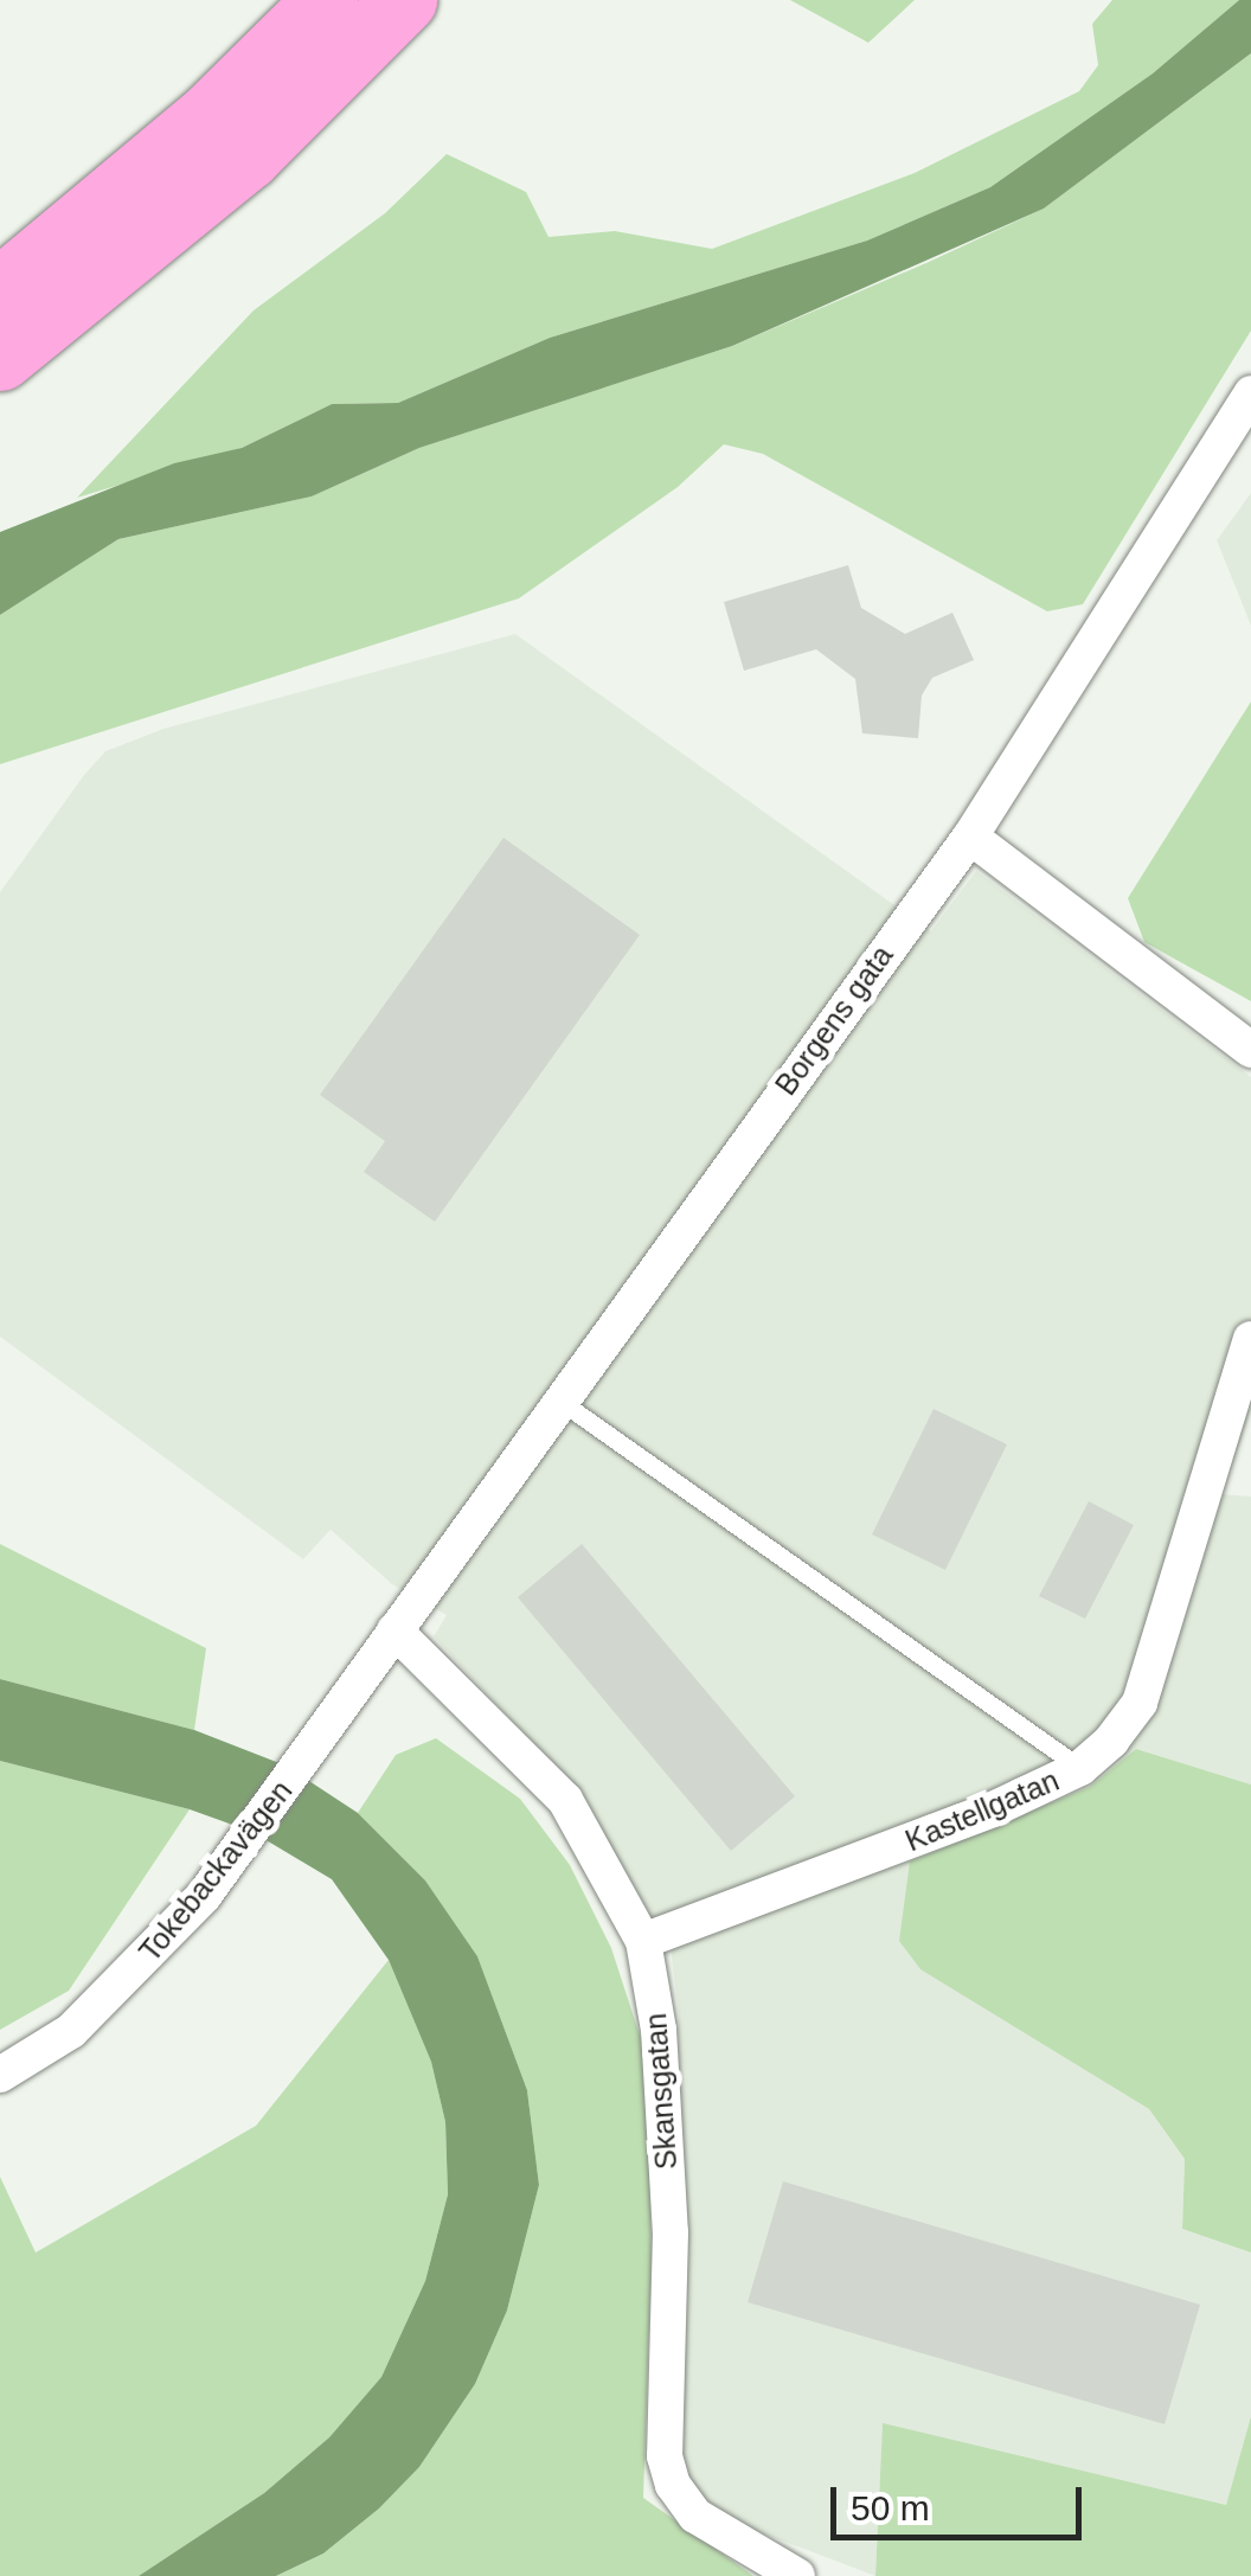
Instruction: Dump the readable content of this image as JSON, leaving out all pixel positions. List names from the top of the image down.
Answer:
{
  "streets": {
    "street": [
      "Borgens gata",
      "Kastellgatan",
      "Tokebackavägen",
      "Skansgatan"
    ]
  },
  "crossings": [
    ["Borgens gata", "Tokebackavägen"],
    ["Borgens gata", "Skansgatan"],
    ["Kastellgatan", "Skansgatan"],
    ["Tokebackavägen", "Skansgatan"]
  ],
  "scale_bar": "50 m"
}
